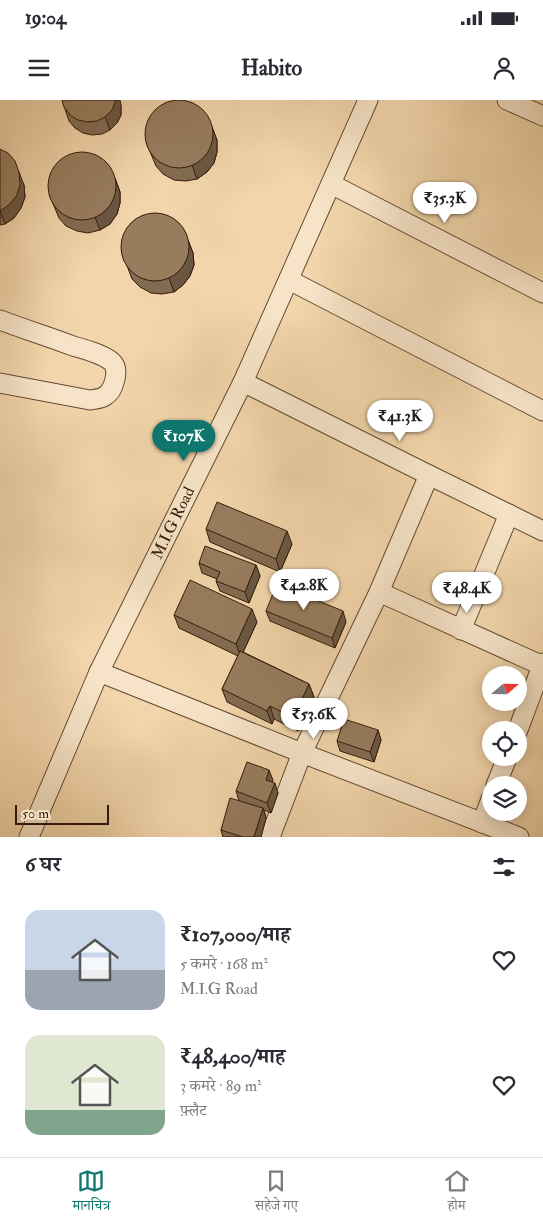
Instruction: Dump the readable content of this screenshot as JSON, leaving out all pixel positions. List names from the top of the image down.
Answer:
{
  "streets": {
    "street": ["M.I.G Road"]
  },
  "scale_bar": "50 m",
  "north": "right",
  "page": {
    "status": "19:04",
    "header": "Habito",
    "price": [
      "₹35.3K",
      "₹41.3K",
      "₹107K",
      "₹42.8K",
      "₹48.4K",
      "₹53.6K"
    ],
    "scale": "50 m",
    "heading": "6 घर",
    "list": [
      {
        "name": "₹107,000/माह",
        "note": "5 कमरे · 168 m² · M.I.G Road"
      },
      {
        "name": "₹48,400/माह",
        "note": "3 कमरे · 89 m² · फ़्लैट"
      }
    ],
    "tabs": ["मानचित्र", "सहेजे गए", "होम"]
  }
}
